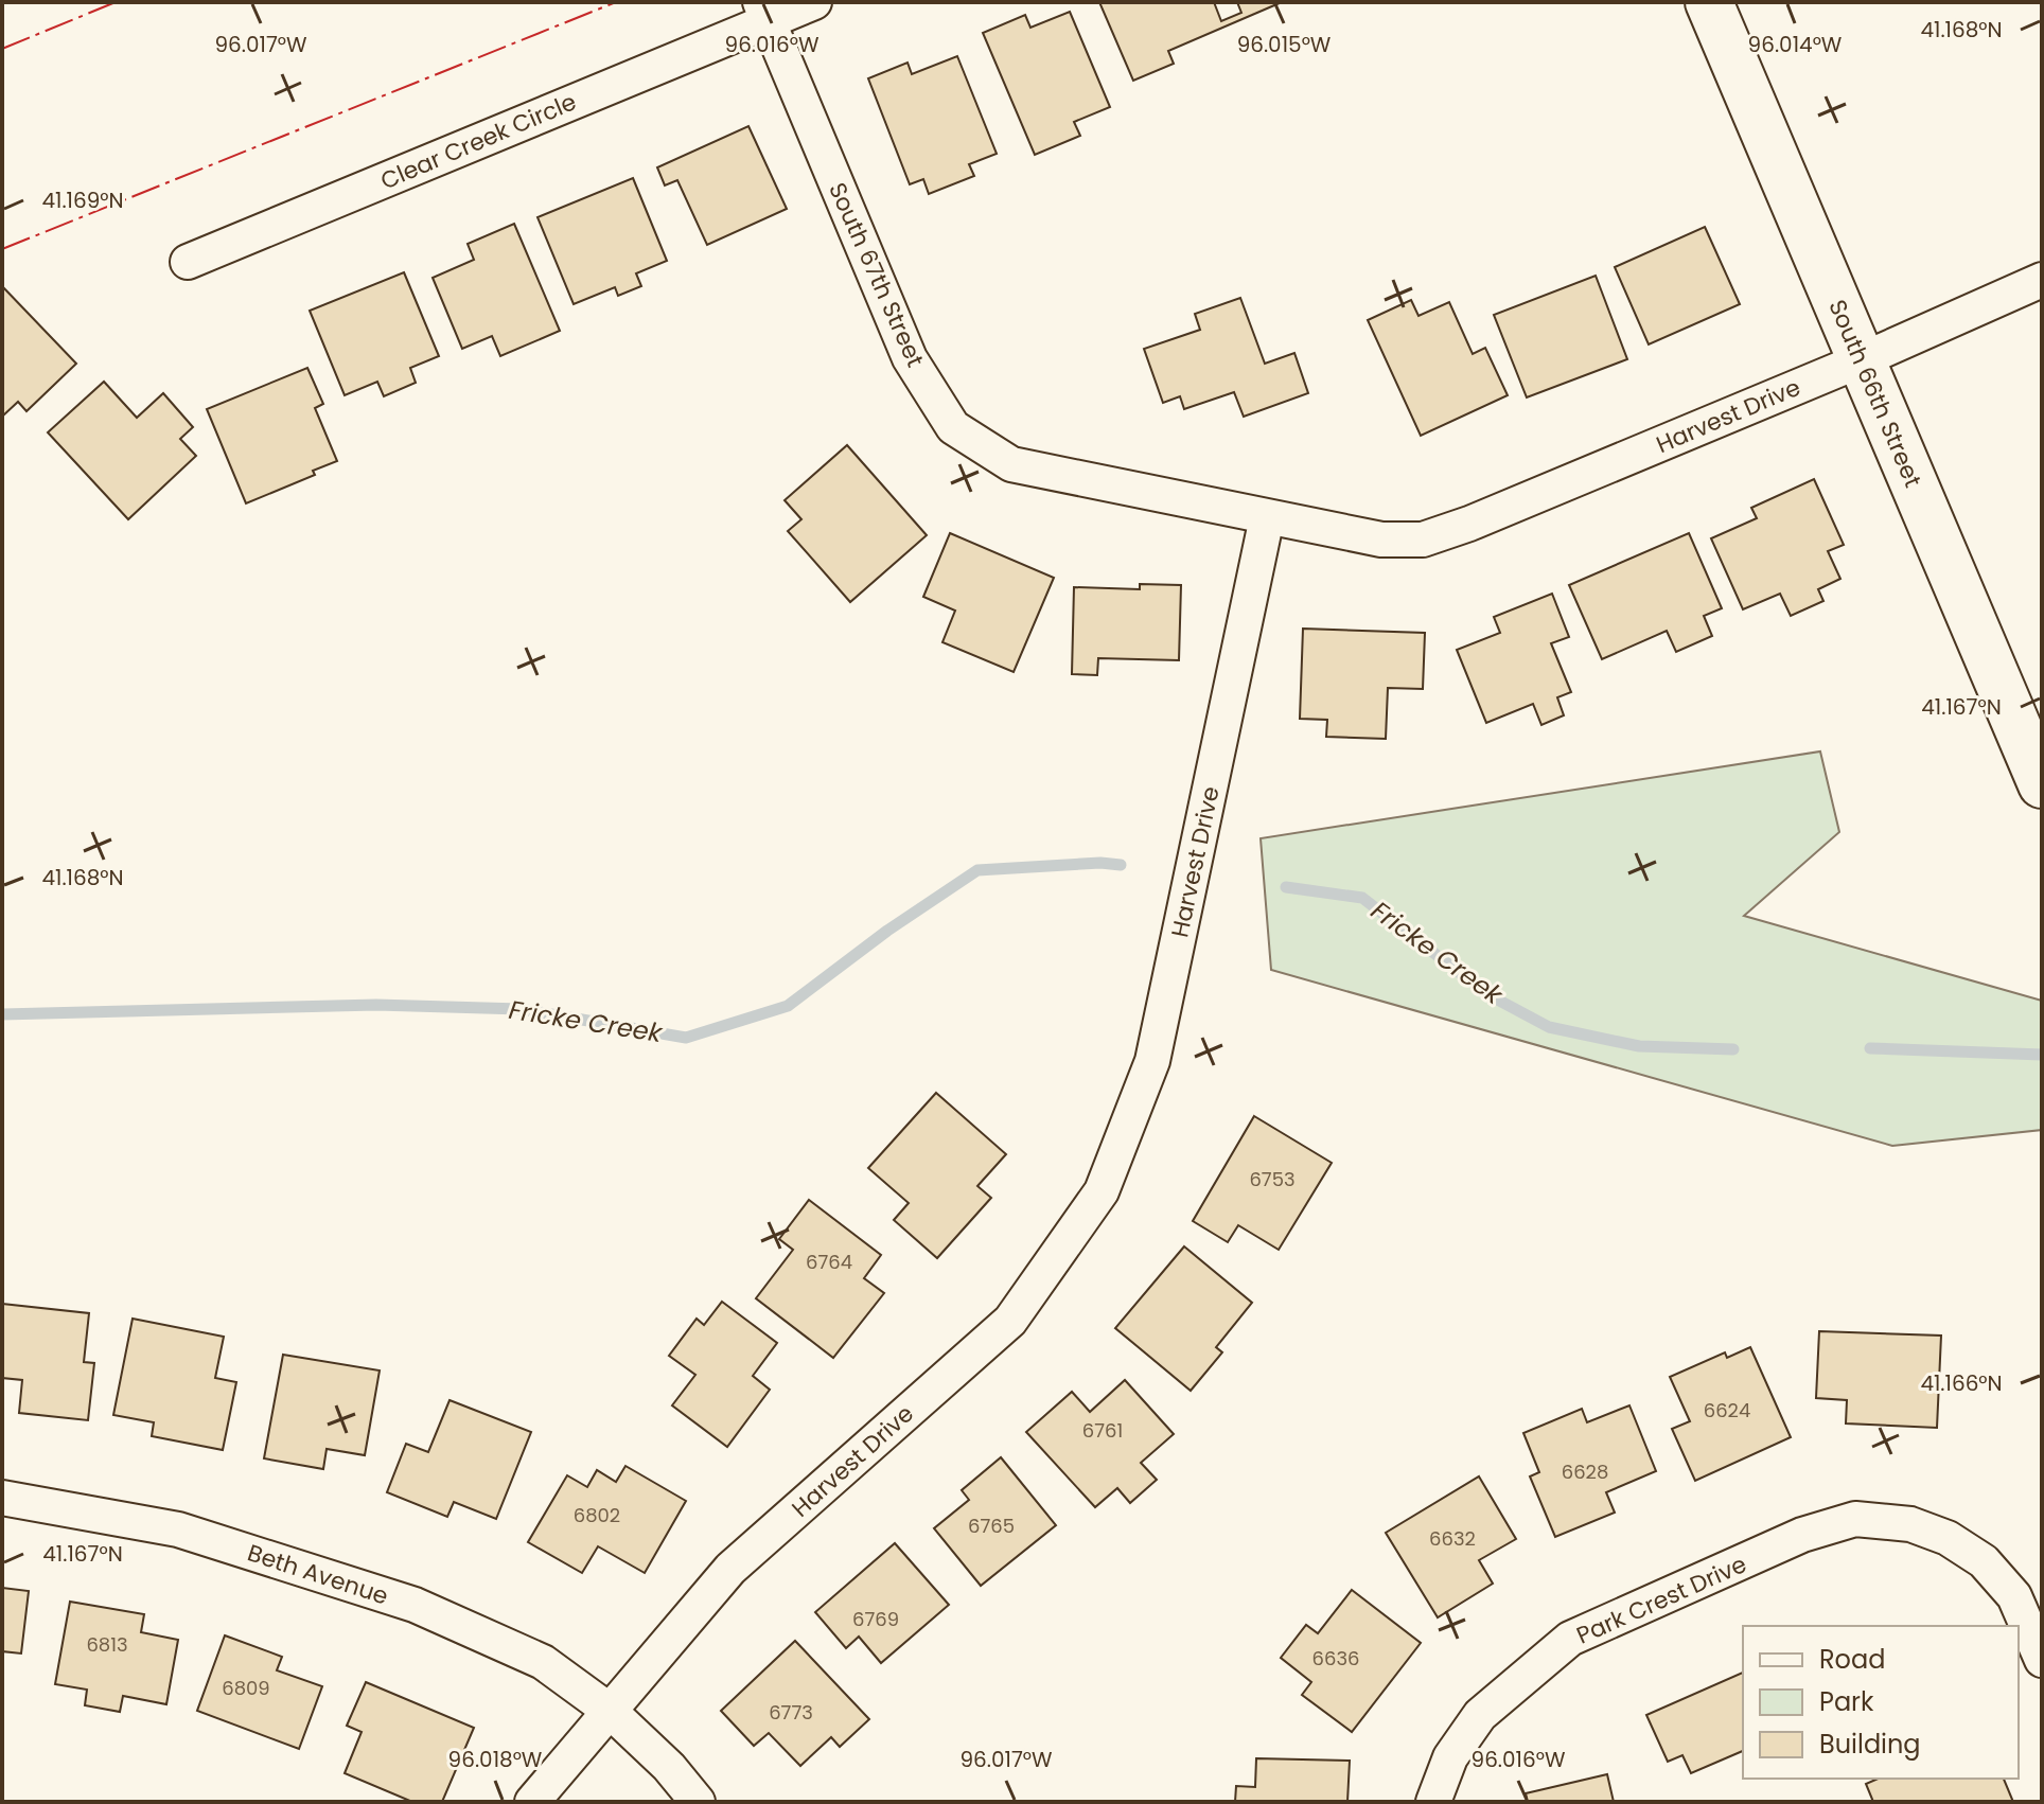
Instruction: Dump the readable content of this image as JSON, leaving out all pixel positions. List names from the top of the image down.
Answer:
{
  "streets": {
    "street": [
      "Clear Creek Circle",
      "South 67th Street",
      "South 66th Street",
      "Harvest Drive",
      "Beth Avenue",
      "Park Crest Drive"
    ]
  },
  "crossings": [
    ["Clear Creek Circle", "South 67th Street"],
    ["South 67th Street", "Harvest Drive"],
    ["South 66th Street", "Harvest Drive"],
    ["Harvest Drive", "Beth Avenue"]
  ],
  "water": ["Fricke Creek"],
  "house_numbers": [
    "6753",
    "6764",
    "6624",
    "6761",
    "6628",
    "6802",
    "6765",
    "6632",
    "6769",
    "6813",
    "6636",
    "6809",
    "6773"
  ],
  "legend": ["Road", "Park", "Building"],
  "coordinates": [
    "41.168°N",
    "96.017°W",
    "96.016°W",
    "96.015°W",
    "96.014°W",
    "41.169°N",
    "41.167°N",
    "41.166°N",
    "96.018°W"
  ]
}
